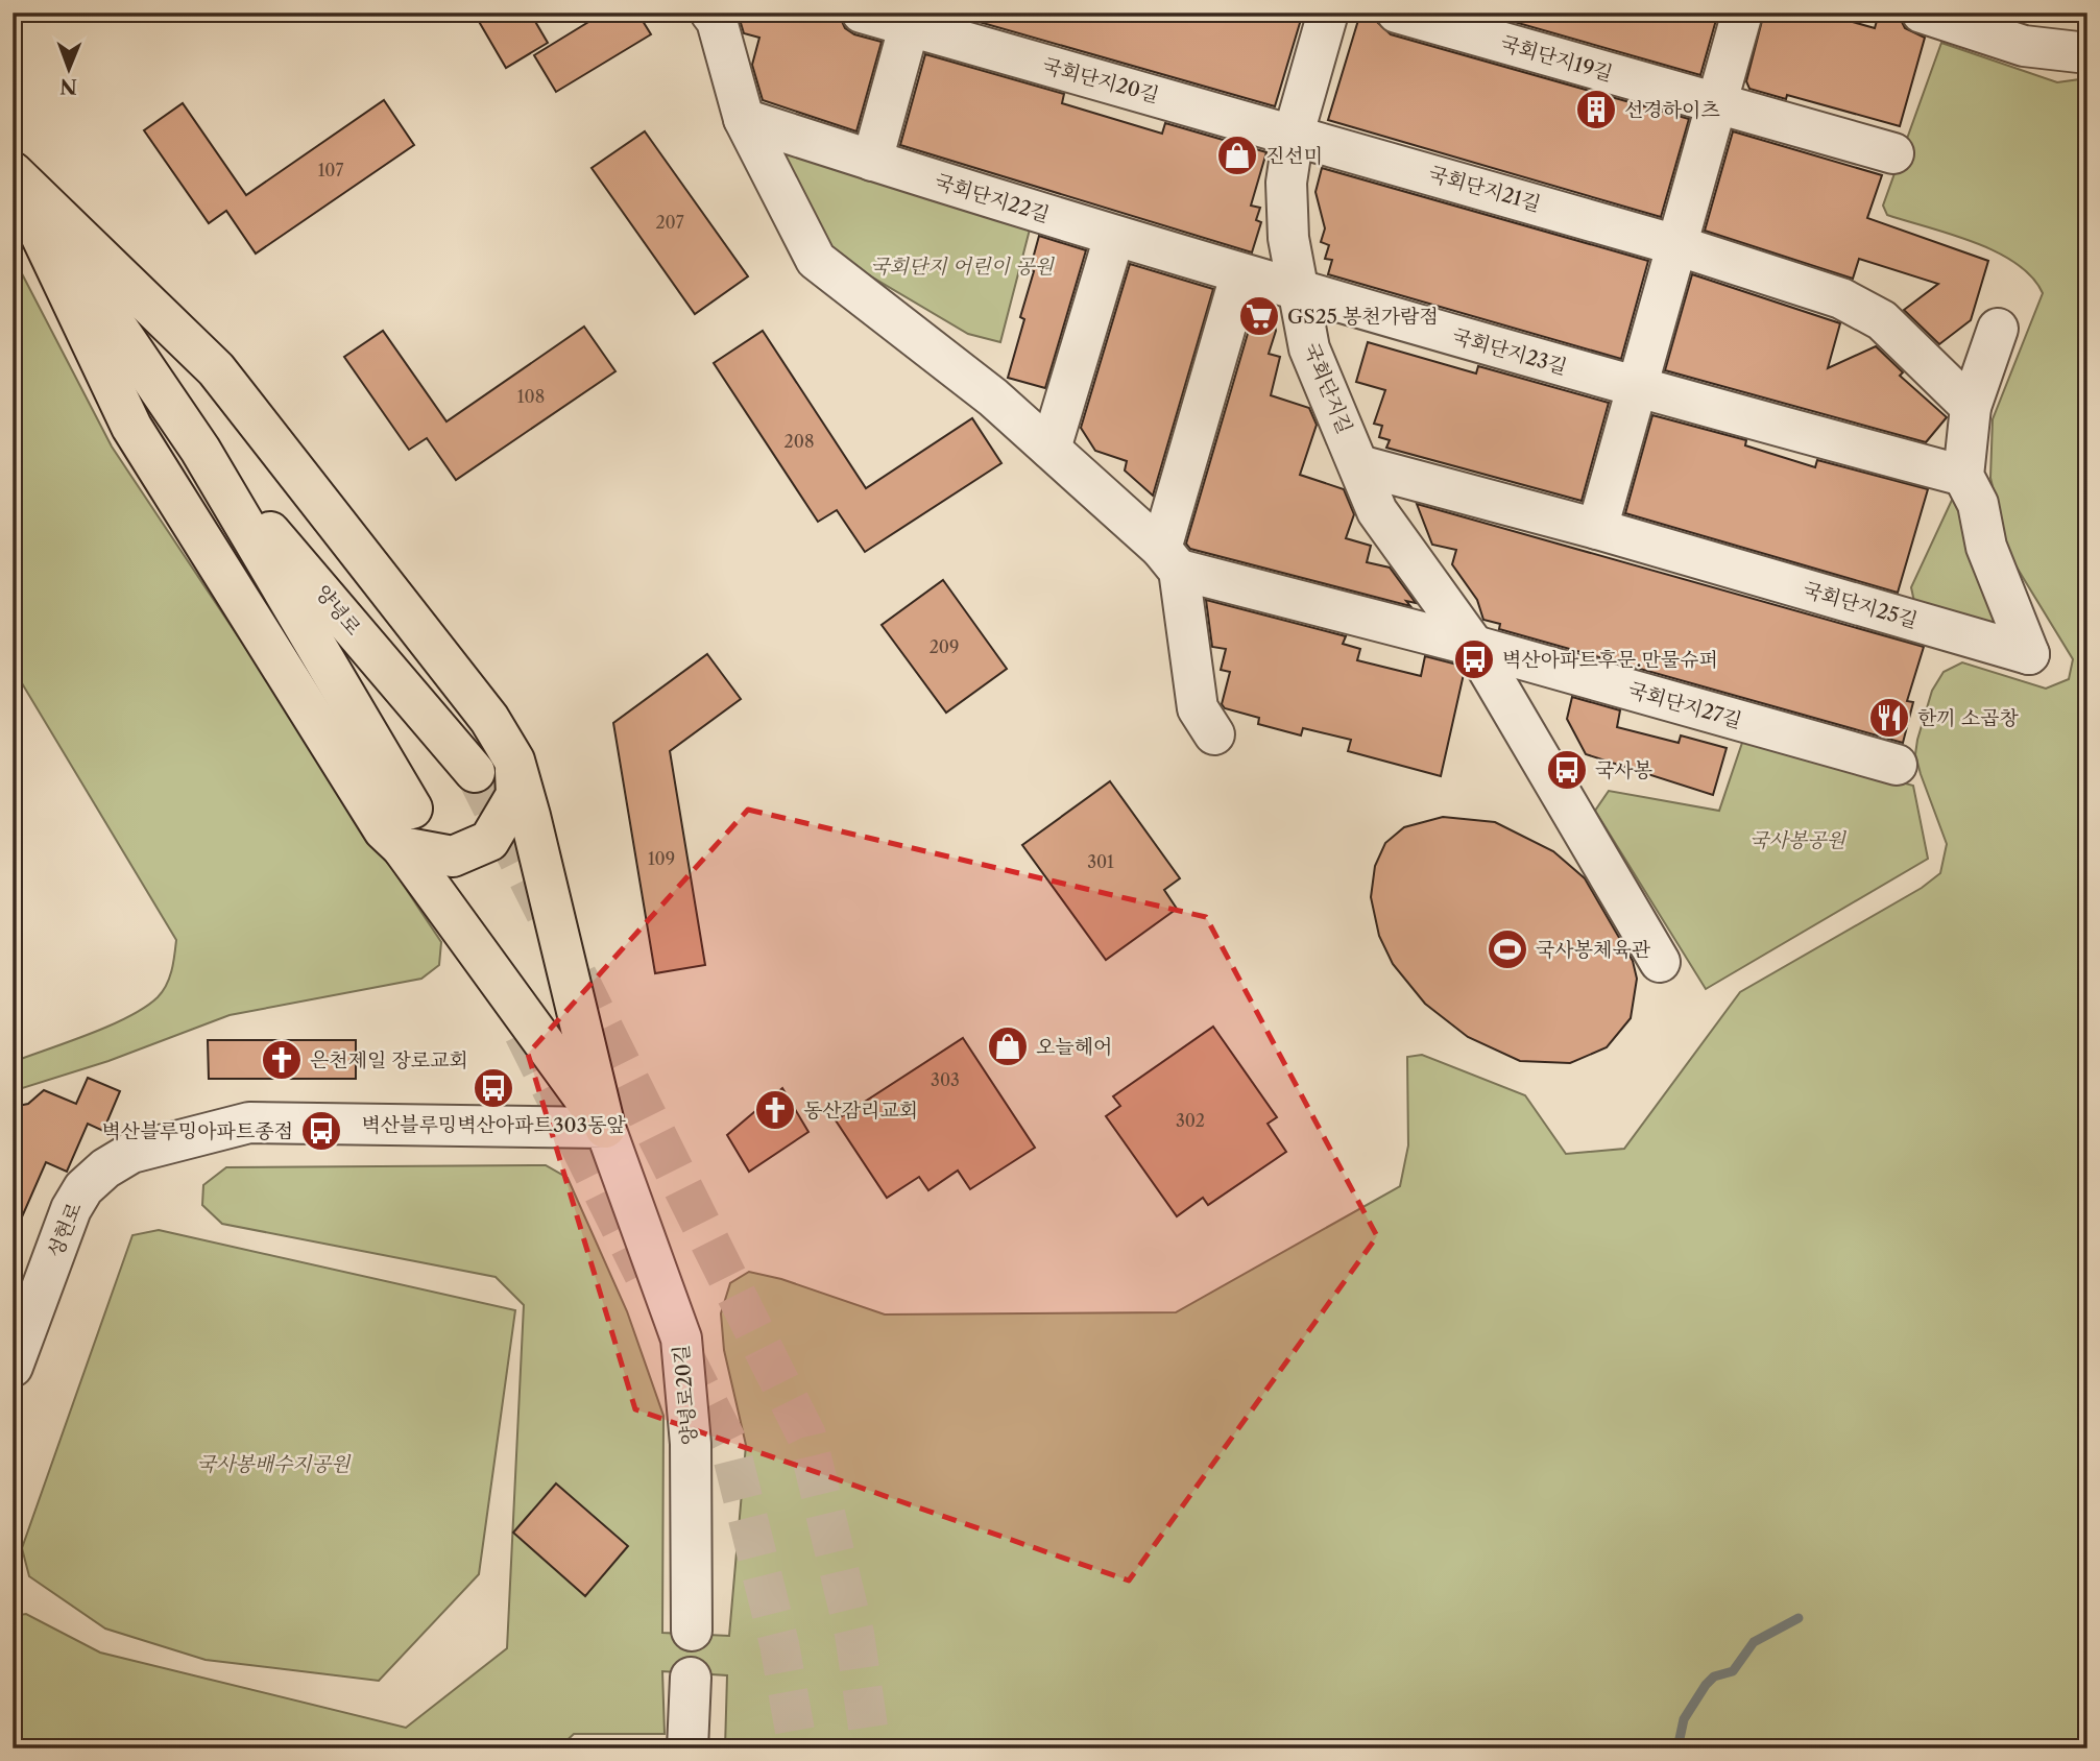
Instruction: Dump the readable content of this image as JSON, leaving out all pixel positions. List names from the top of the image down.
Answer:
{
  "streets": {
    "main road": ["양녕로"],
    "street": [
      "국회단지19길",
      "국회단지20길",
      "국회단지21길",
      "국회단지22길",
      "국회단지23길",
      "국회단지길",
      "국회단지25길",
      "국회단지27길",
      "성현로",
      "양녕로20길"
    ]
  },
  "crossings": [
    ["국회단지20길", "국회단지21길"],
    ["국회단지20길", "국회단지길"],
    ["국회단지21길", "국회단지길"],
    ["국회단지22길", "국회단지23길"],
    ["국회단지22길", "국회단지길"],
    ["국회단지23길", "국회단지길"],
    ["국회단지23길", "국회단지25길"],
    ["국회단지길", "국회단지25길"],
    ["국회단지길", "국회단지27길"],
    ["성현로", "양녕로20길"]
  ],
  "parks": ["국회단지 어린이 공원", "국사봉공원", "국사봉배수지공원"],
  "places": {
    "building": ["선경하이츠"],
    "shop": ["진선미", "오늘헤어"],
    "supermarket": ["GS25 봉천가람점"],
    "bus stop": [
      "벽산아파트후문.만물슈퍼",
      "국사봉",
      "벽산블루밍벽산아파트303동앞",
      "벽산블루밍아파트종점"
    ],
    "restaurant": ["한끼 소곱창"],
    "sports": ["국사봉체육관"],
    "church": ["은천제일 장로교회", "동산감리교회"]
  },
  "house_numbers": [
    "107",
    "207",
    "108",
    "208",
    "209",
    "109",
    "301",
    "303",
    "302"
  ],
  "north": "bottom"
}
